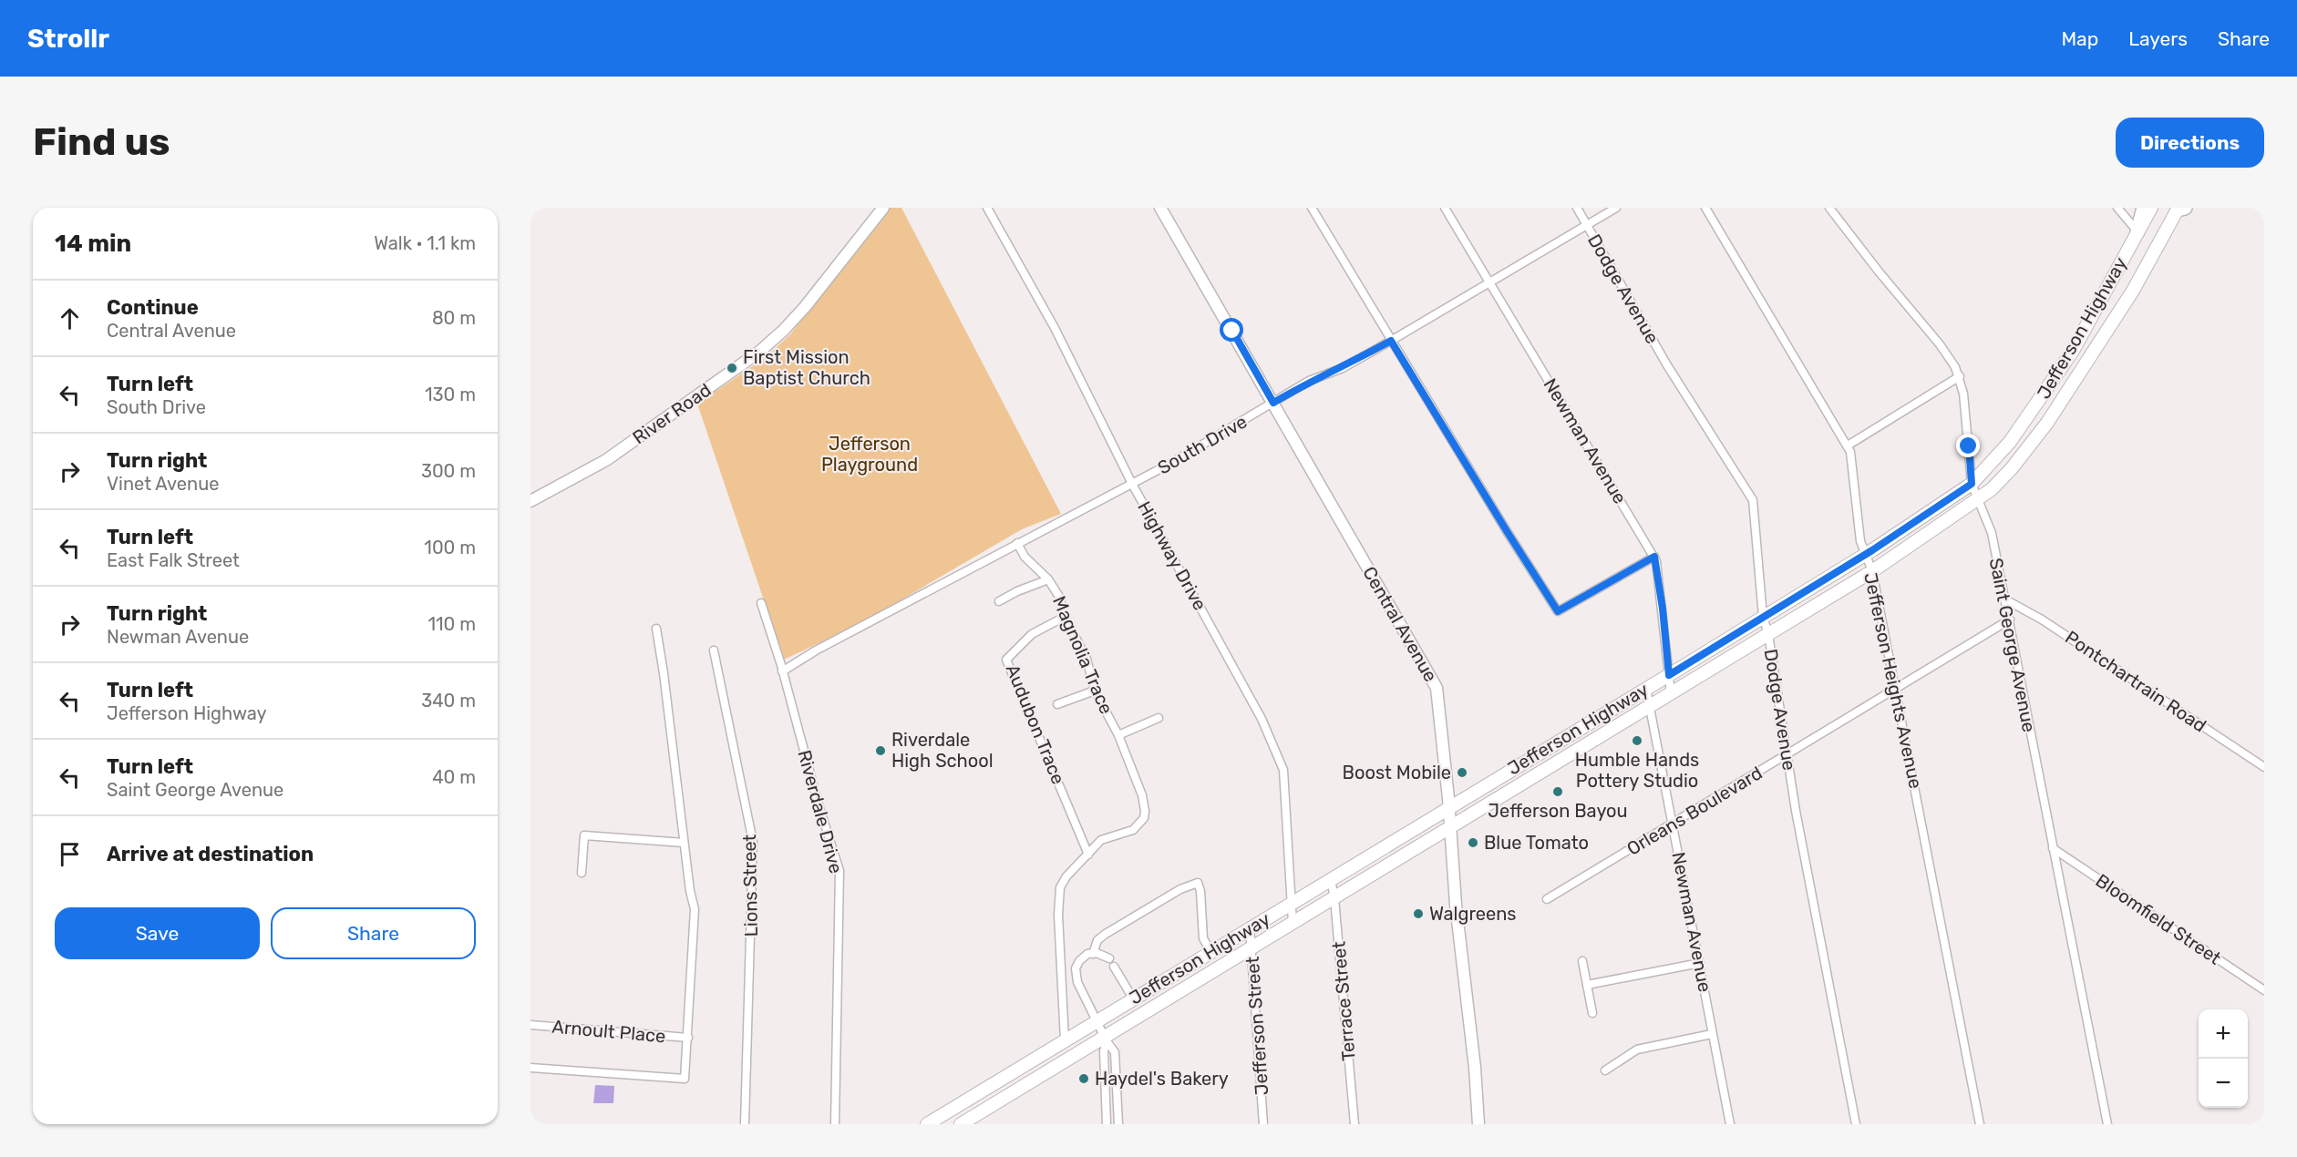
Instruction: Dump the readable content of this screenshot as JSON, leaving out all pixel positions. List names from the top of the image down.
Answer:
{
  "streets": {
    "main road": ["Jefferson Highway", "River Road", "Central Avenue"],
    "street": [
      "Dodge Avenue",
      "Newman Avenue",
      "South Drive",
      "Highway Drive",
      "Saint George Avenue",
      "Magnolia Trace",
      "Jefferson Heights Avenue",
      "Pontchartrain Road",
      "Audubon Trace",
      "Orleans Boulevard",
      "Riverdale Drive",
      "Lions Street",
      "Bloomfield Street",
      "Terrace Street",
      "Jefferson Street",
      "Arnoult Place"
    ]
  },
  "crossings": [
    ["Dodge Avenue", "Jefferson Highway"],
    ["Dodge Avenue", "South Drive"],
    ["Dodge Avenue", "Orleans Boulevard"],
    ["Jefferson Highway", "Newman Avenue"],
    ["Jefferson Highway", "Highway Drive"],
    ["Jefferson Highway", "Central Avenue"],
    ["Jefferson Highway", "Saint George Avenue"],
    ["Jefferson Highway", "Jefferson Heights Avenue"],
    ["Jefferson Highway", "Terrace Street"],
    ["Jefferson Highway", "Jefferson Street"],
    ["Newman Avenue", "South Drive"],
    ["Newman Avenue", "Orleans Boulevard"],
    ["South Drive", "Highway Drive"],
    ["South Drive", "Central Avenue"],
    ["South Drive", "Magnolia Trace"],
    ["South Drive", "Riverdale Drive"],
    ["Saint George Avenue", "Pontchartrain Road"],
    ["Saint George Avenue", "Orleans Boulevard"],
    ["Saint George Avenue", "Bloomfield Street"],
    ["Magnolia Trace", "Audubon Trace"],
    ["Jefferson Heights Avenue", "Orleans Boulevard"]
  ],
  "parks": ["Jefferson Playground"],
  "places": [
    "First Mission Baptist Church",
    "Humble Hands Pottery Studio",
    "Riverdale High School",
    "Boost Mobile",
    "Jefferson Bayou",
    "Blue Tomato",
    "Walgreens",
    "Haydel's Bakery"
  ],
  "page": {
    "header": "Strollr",
    "nav": ["Map", "Layers", "Share"],
    "buttons": [
      "Directions",
      ["Save", "Share"]
    ],
    "title": "Find us",
    "heading": ["14 min", "Walk · 1.1 km"],
    "list": [
      ["Continue", "Central Avenue", "80 m"],
      ["Turn left", "South Drive", "130 m"],
      ["Turn right", "Vinet Avenue", "300 m"],
      ["Turn left", "East Falk Street", "100 m"],
      ["Turn right", "Newman Avenue", "110 m"],
      ["Turn left", "Jefferson Highway", "340 m"],
      ["Turn left", "Saint George Avenue", "40 m"],
      "Arrive at destination"
    ],
    "map_buttons": ["+", "−"]
  }
}
